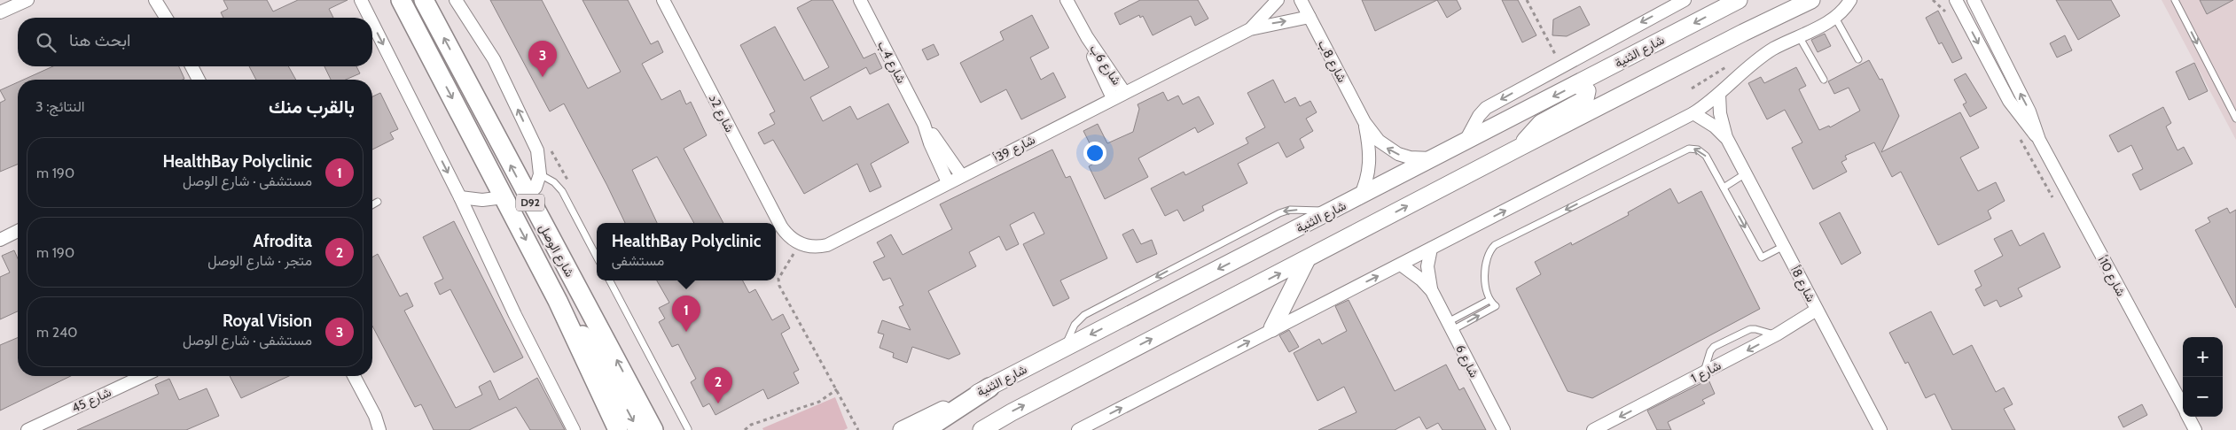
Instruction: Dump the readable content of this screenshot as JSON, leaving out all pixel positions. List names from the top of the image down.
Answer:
{
  "streets": {
    "main road": ["شارع الثنية", "D92", "شارع الوصل"],
    "street": [
      "شارع 8ب",
      "شارع 4ب",
      "شارع 6ب",
      "شارع 2د",
      "شارع 39أ",
      "شارع 10أ",
      "شارع 8أ",
      "شارع 6",
      "شارع 1",
      "شارع 45"
    ]
  },
  "crossings": [
    ["شارع الثنية", "شارع 8ب"],
    ["شارع 8ب", "شارع 39أ"],
    ["شارع 4ب", "شارع 39أ"],
    ["شارع 6ب", "شارع 39أ"],
    ["شارع 2د", "شارع 39أ"],
    ["شارع 8أ", "شارع 1"]
  ],
  "one_way": ["شارع 1"],
  "page": {
    "search": "ابحث هنا",
    "pins": ["3", "1", "2"],
    "heading": ["بالقرب منك", "النتائج: 3"],
    "list": [
      {
        "mark": "1",
        "name": "HealthBay Polyclinic",
        "note": "مستشفى · شارع الوصل",
        "value": "190 m"
      },
      {
        "mark": "2",
        "name": "Afrodita",
        "note": "متجر · شارع الوصل",
        "value": "190 m"
      },
      {
        "mark": "3",
        "name": "Royal Vision",
        "note": "مستشفى · شارع الوصل",
        "value": "240 m"
      }
    ],
    "popup": ["HealthBay Polyclinic", "مستشفى"],
    "map_buttons": ["+", "−"]
  }
}
